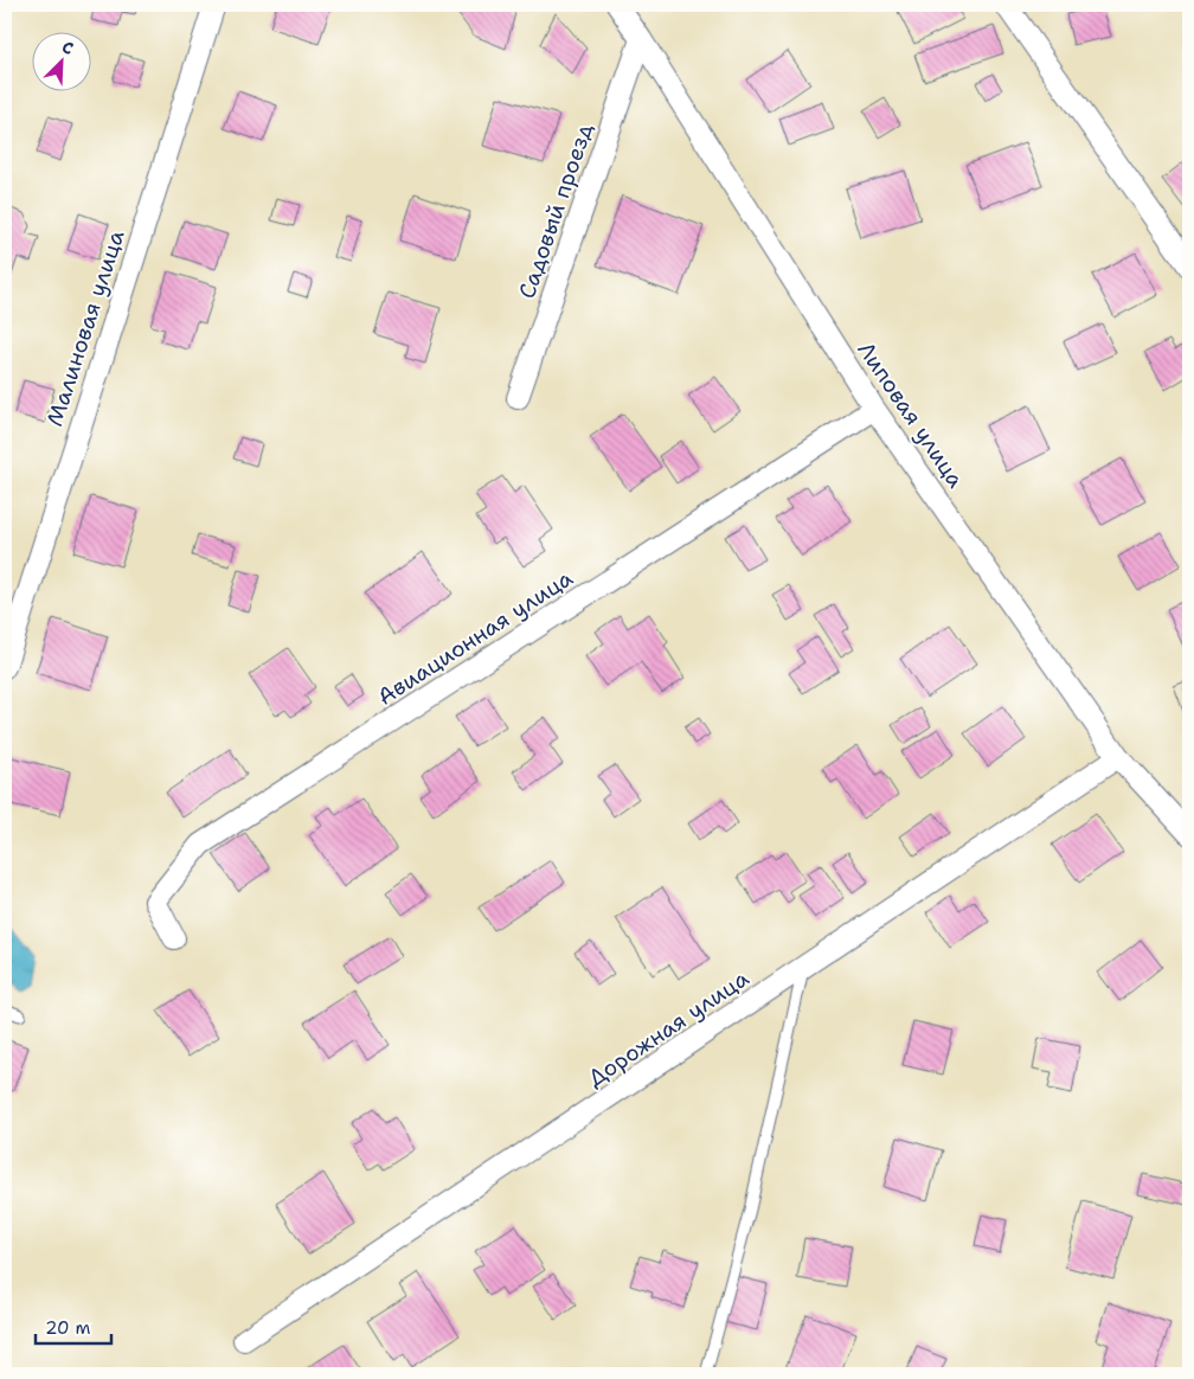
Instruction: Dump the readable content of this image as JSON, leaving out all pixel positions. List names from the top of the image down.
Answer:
{
  "streets": {
    "street": [
      "Садовый проезд",
      "Малиновая улица",
      "Липовая улица",
      "Авиационная улица",
      "Дорожная улица"
    ]
  },
  "crossings": [
    ["Садовый проезд", "Липовая улица"],
    ["Липовая улица", "Авиационная улица"],
    ["Липовая улица", "Дорожная улица"]
  ],
  "scale_bar": "20 m",
  "north": "top right"
}
